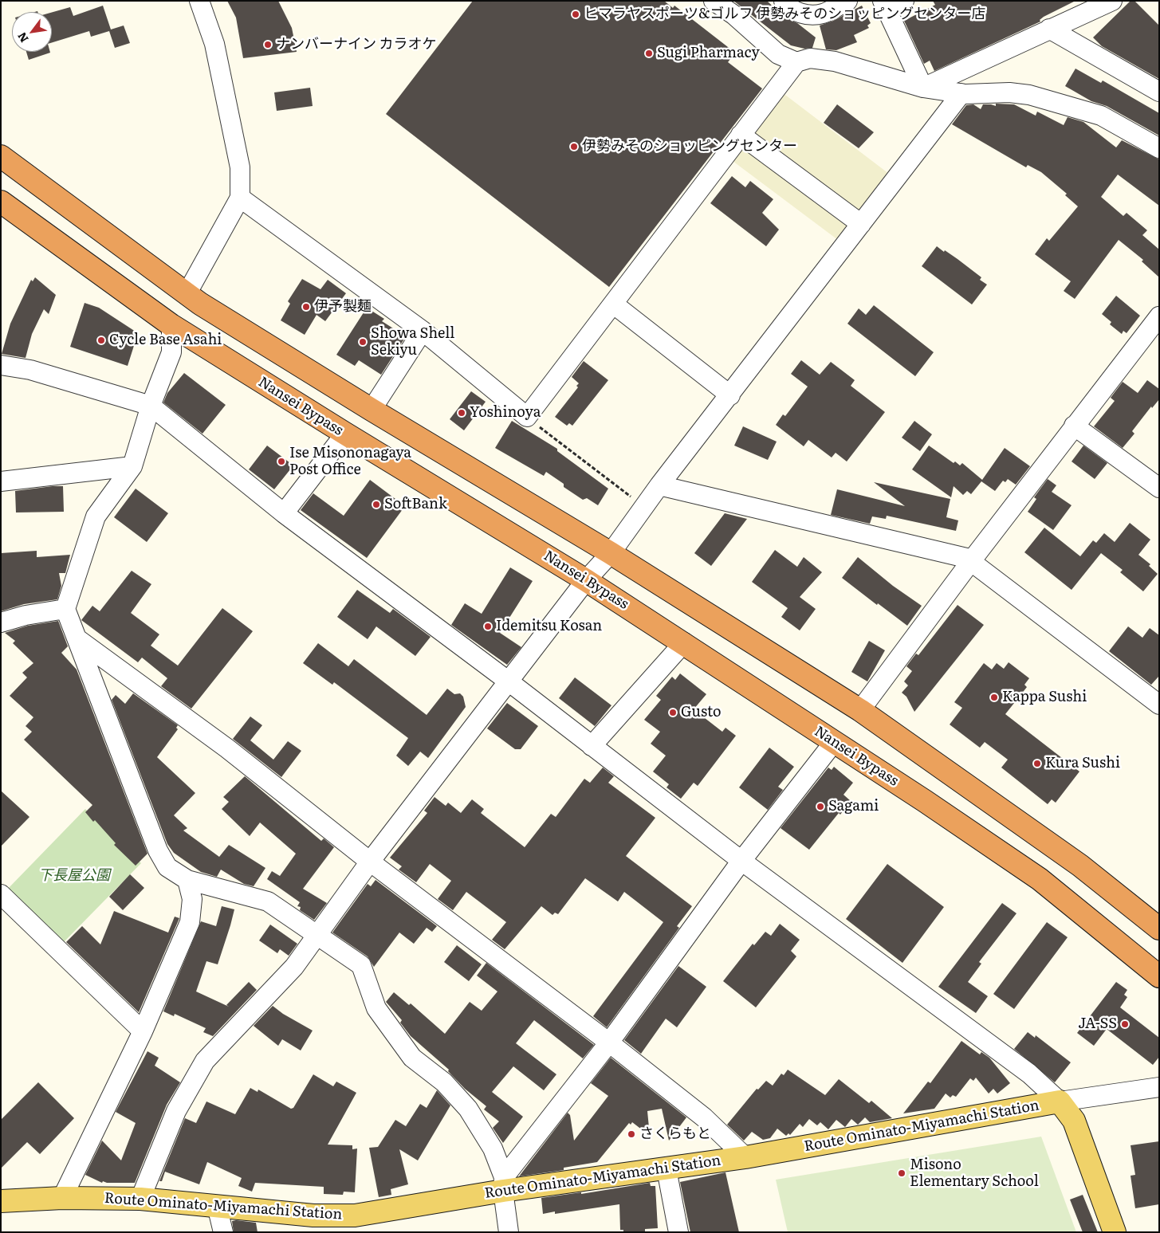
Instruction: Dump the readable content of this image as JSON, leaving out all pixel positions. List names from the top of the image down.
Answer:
{
  "streets": {
    "highway": ["Nansei Bypass"],
    "main road": ["Route Ominato-Miyamachi Station"]
  },
  "parks": ["下長屋公園"],
  "places": [
    "ヒマラヤスポーツ&ゴルフ 伊勢みそのショッピングセンター店",
    "ナンバーナイン カラオケ",
    "Sugi Pharmacy",
    "伊勢みそのショッピングセンター",
    "伊予製麺",
    "Cycle Base Asahi",
    "Showa Shell Sekiyu",
    "Yoshinoya",
    "Ise Misononagaya Post Office",
    "SoftBank",
    "Idemitsu Kosan",
    "Kappa Sushi",
    "Gusto",
    "Kura Sushi",
    "Sagami",
    "JA-SS",
    "さくらもと",
    "Misono Elementary School"
  ],
  "north": "bottom left"
}
